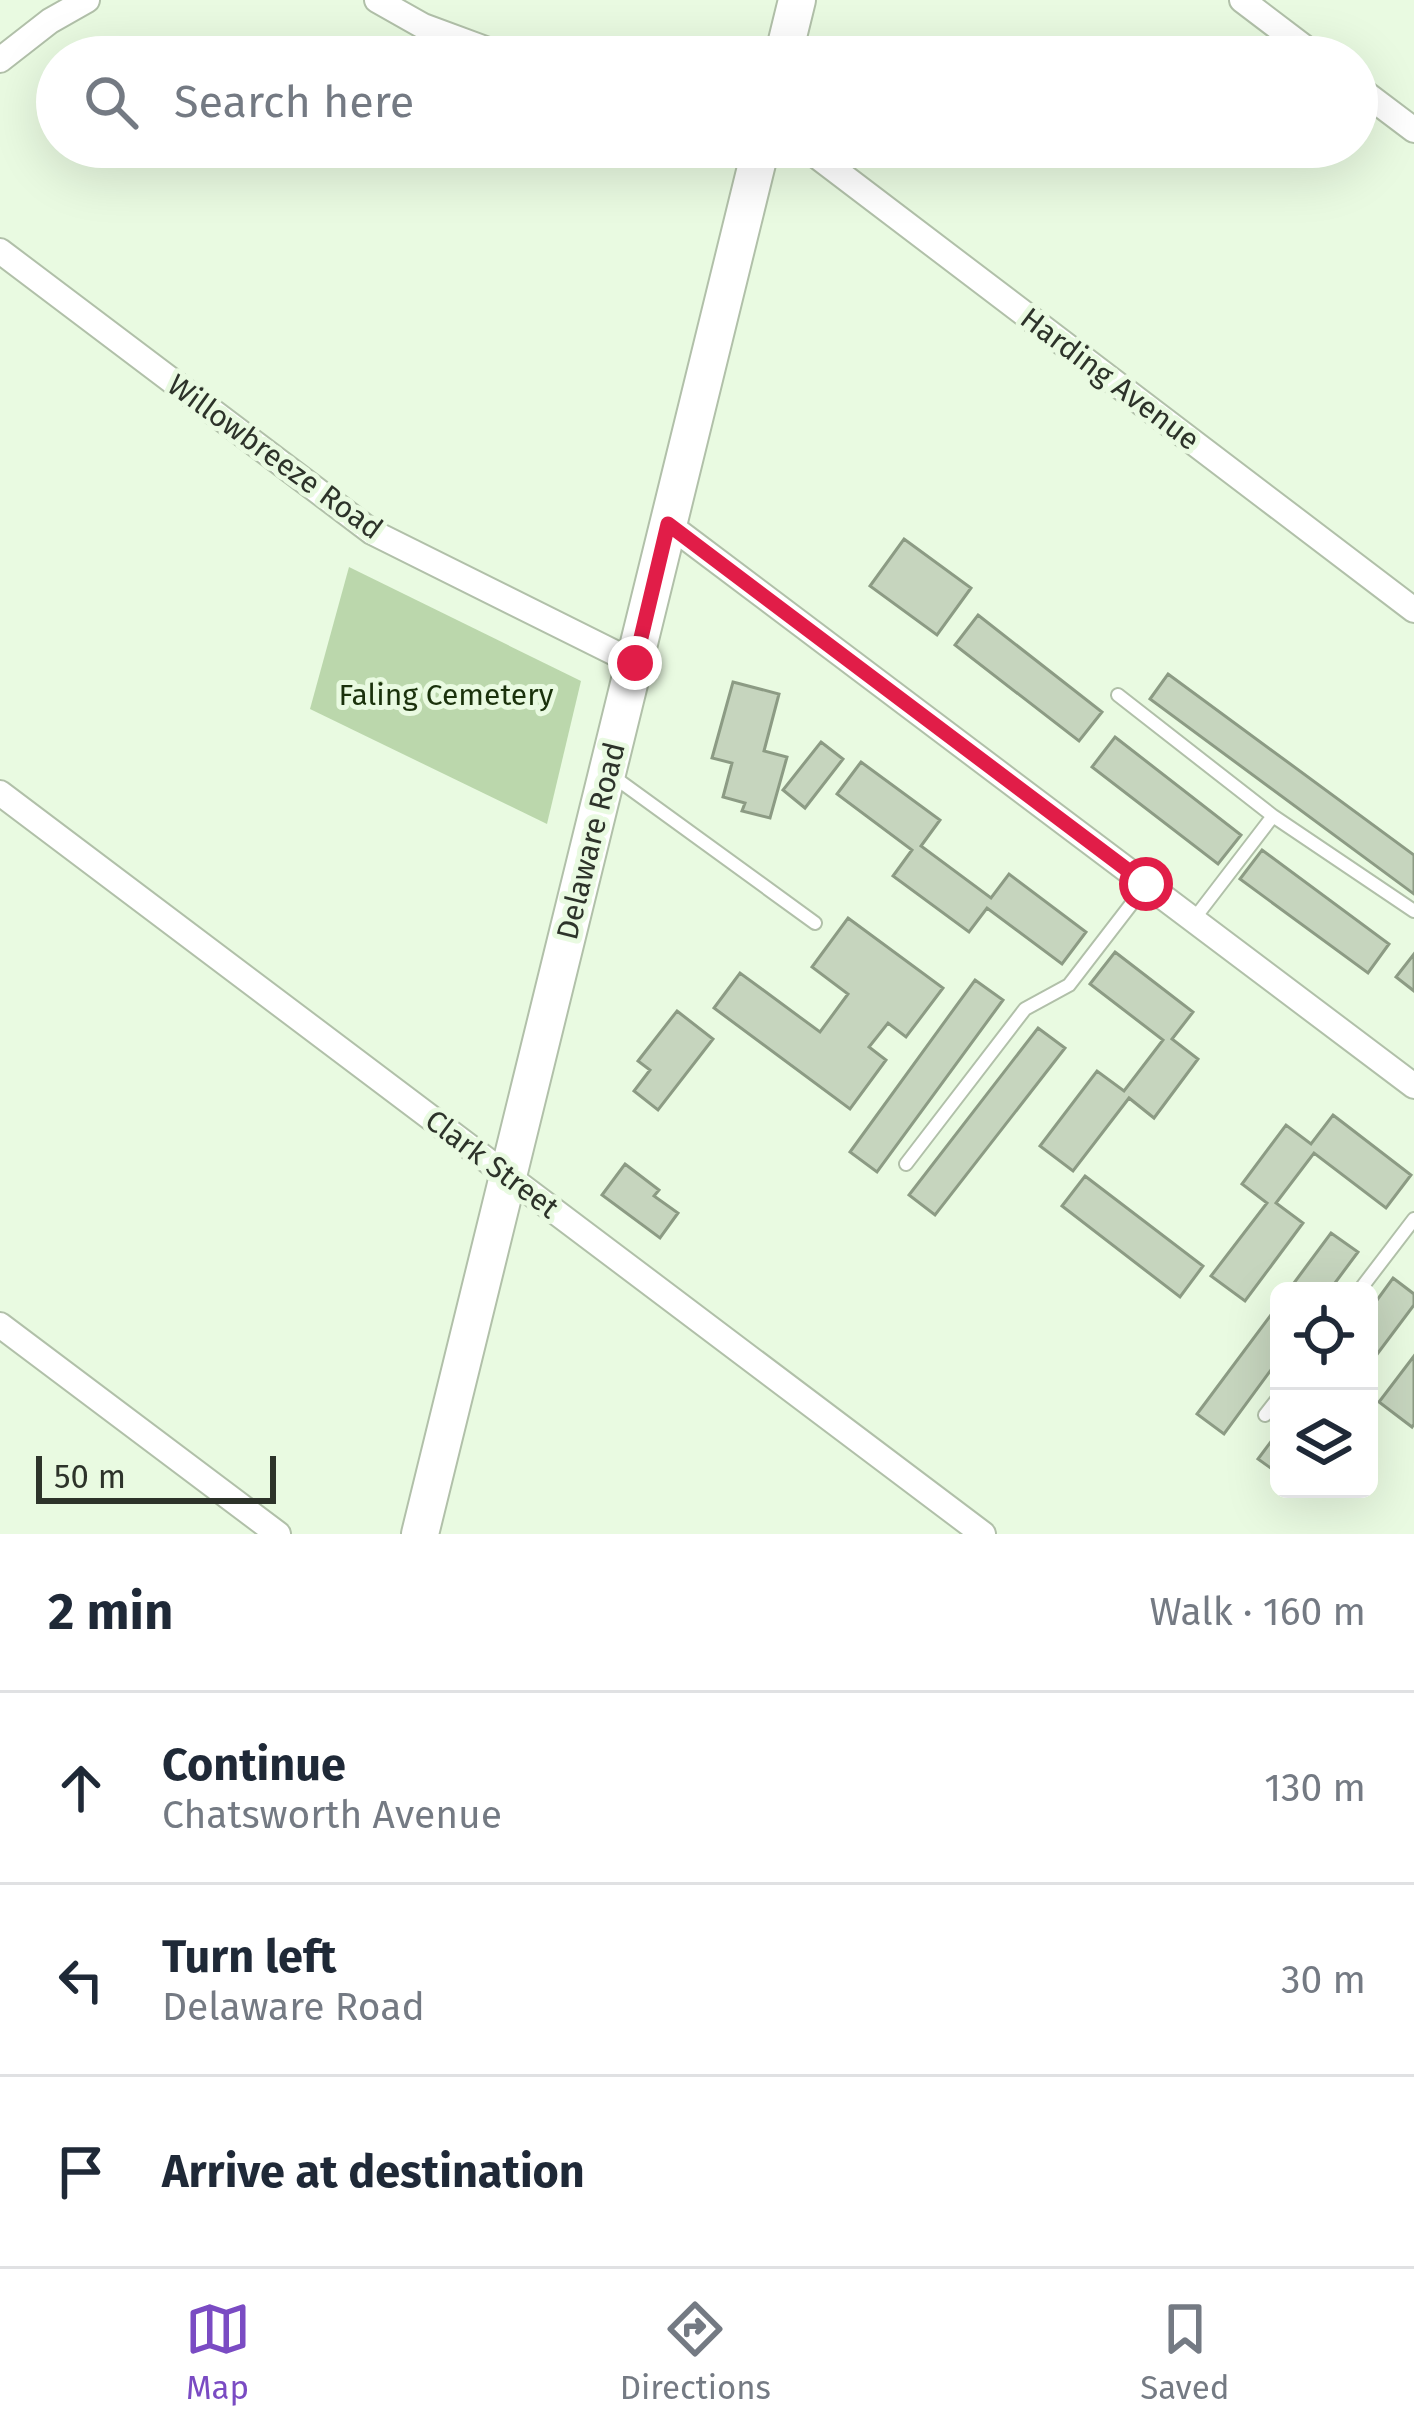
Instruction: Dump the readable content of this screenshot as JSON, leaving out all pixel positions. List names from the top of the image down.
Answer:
{
  "streets": {
    "street": [
      "Harding Avenue",
      "Willowbreeze Road",
      "Delaware Road",
      "Clark Street"
    ]
  },
  "crossings": [
    ["Willowbreeze Road", "Delaware Road"],
    ["Delaware Road", "Clark Street"]
  ],
  "parks": ["Faling Cemetery"],
  "scale_bar": "50 m",
  "page": {
    "search": "Search here",
    "scale": "50 m",
    "heading": ["2 min", "Walk · 160 m"],
    "list": [
      ["Continue", "Chatsworth Avenue", "130 m"],
      ["Turn left", "Delaware Road", "30 m"],
      "Arrive at destination"
    ],
    "nav": ["Map", "Directions", "Saved"]
  }
}
